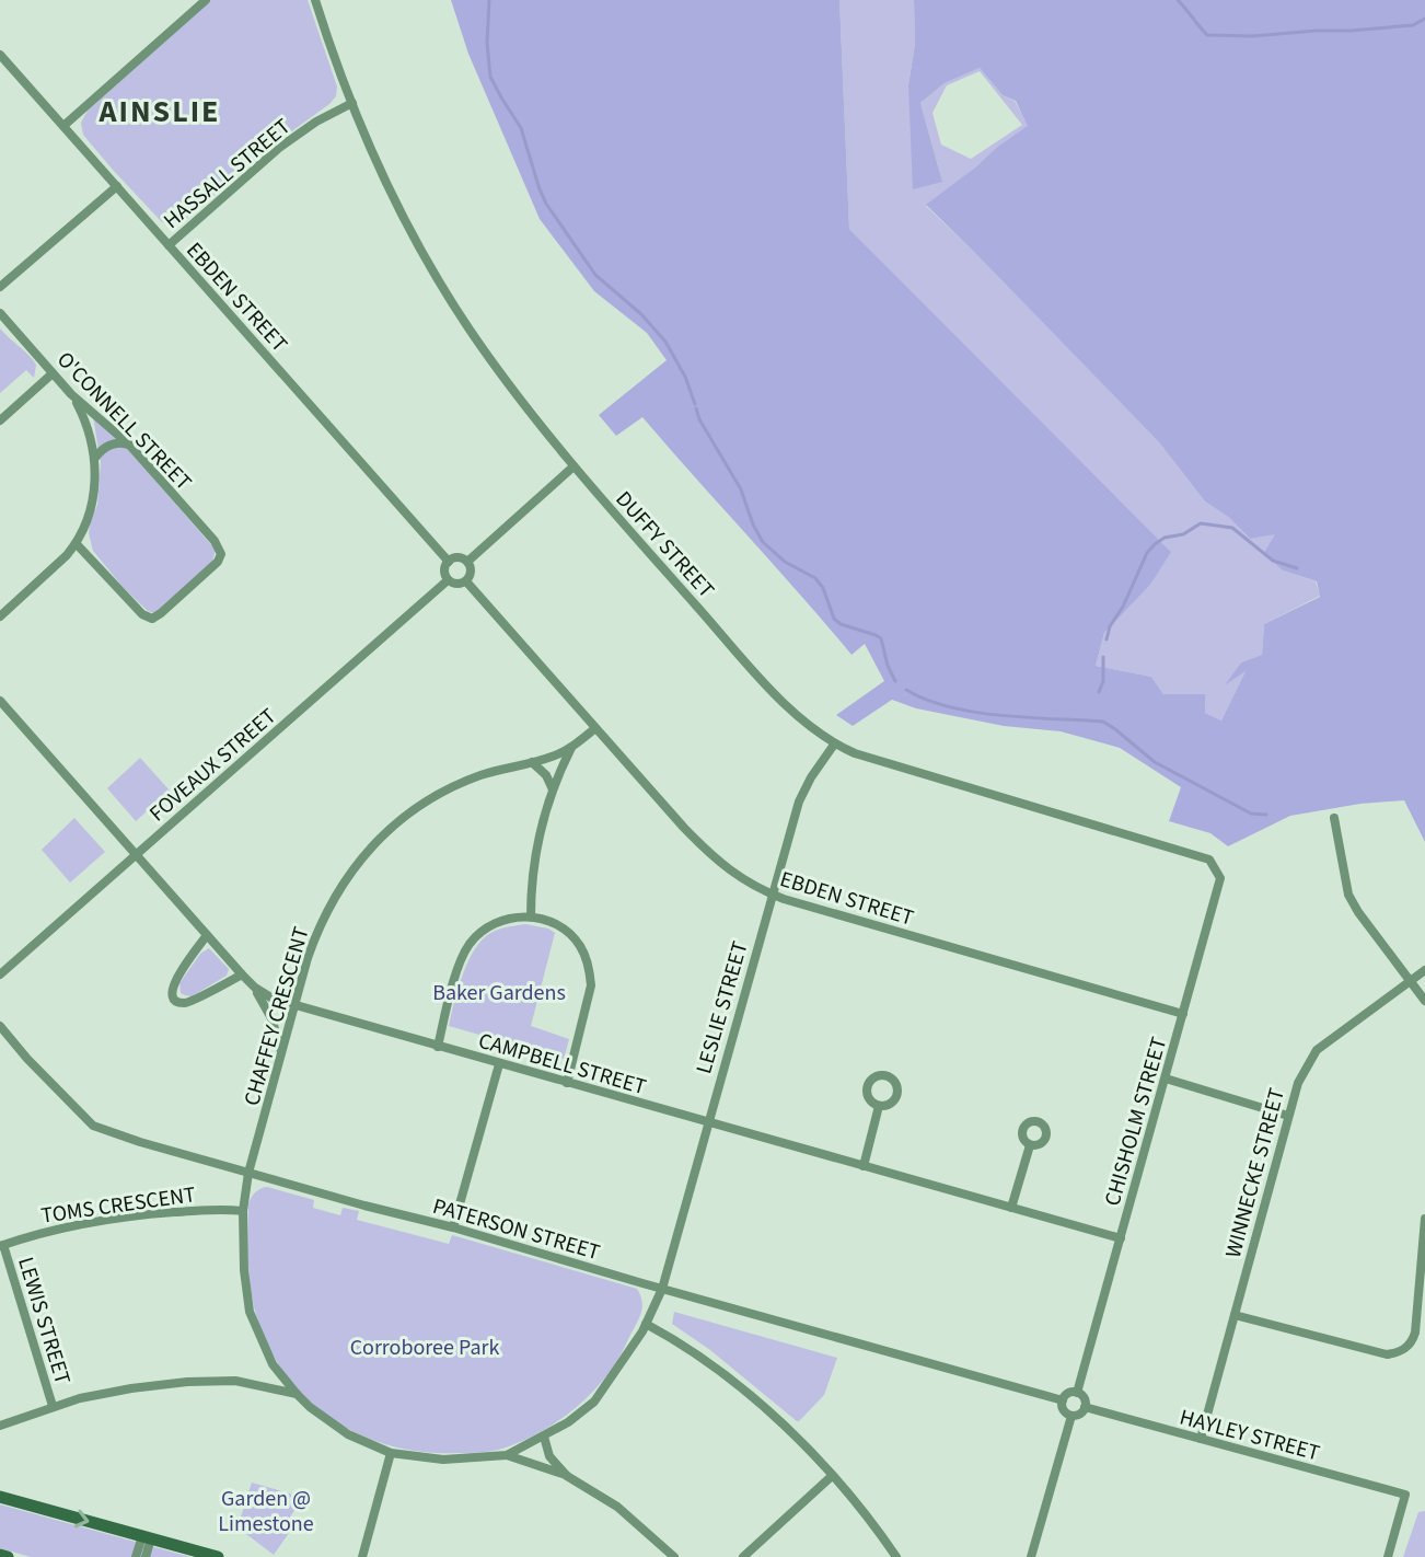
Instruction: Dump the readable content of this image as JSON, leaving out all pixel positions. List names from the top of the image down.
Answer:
{
  "streets": {
    "street": [
      "HASSALL STREET",
      "EBDEN STREET",
      "O'CONNELL STREET",
      "DUFFY STREET",
      "FOVEAUX STREET",
      "LESLIE STREET",
      "CHAFFEY CRESCENT",
      "CAMPBELL STREET",
      "CHISHOLM STREET",
      "WINNECKE STREET",
      "TOMS CRESCENT",
      "PATERSON STREET",
      "LEWIS STREET",
      "HAYLEY STREET"
    ]
  },
  "crossings": [
    ["HASSALL STREET", "EBDEN STREET"],
    ["HASSALL STREET", "DUFFY STREET"],
    ["EBDEN STREET", "FOVEAUX STREET"],
    ["EBDEN STREET", "LESLIE STREET"],
    ["EBDEN STREET", "CHISHOLM STREET"],
    ["DUFFY STREET", "LESLIE STREET"],
    ["DUFFY STREET", "CHISHOLM STREET"],
    ["FOVEAUX STREET", "CAMPBELL STREET"],
    ["LESLIE STREET", "CAMPBELL STREET"],
    ["LESLIE STREET", "PATERSON STREET"],
    ["CHAFFEY CRESCENT", "CAMPBELL STREET"],
    ["CHAFFEY CRESCENT", "PATERSON STREET"],
    ["CAMPBELL STREET", "CHISHOLM STREET"],
    ["CHISHOLM STREET", "PATERSON STREET"],
    ["CHISHOLM STREET", "HAYLEY STREET"],
    ["WINNECKE STREET", "HAYLEY STREET"],
    ["TOMS CRESCENT", "LEWIS STREET"],
    ["PATERSON STREET", "HAYLEY STREET"]
  ],
  "districts": ["AINSLIE"],
  "parks": ["Baker Gardens", "Corroboree Park", "Garden @ Limestone"]
}
